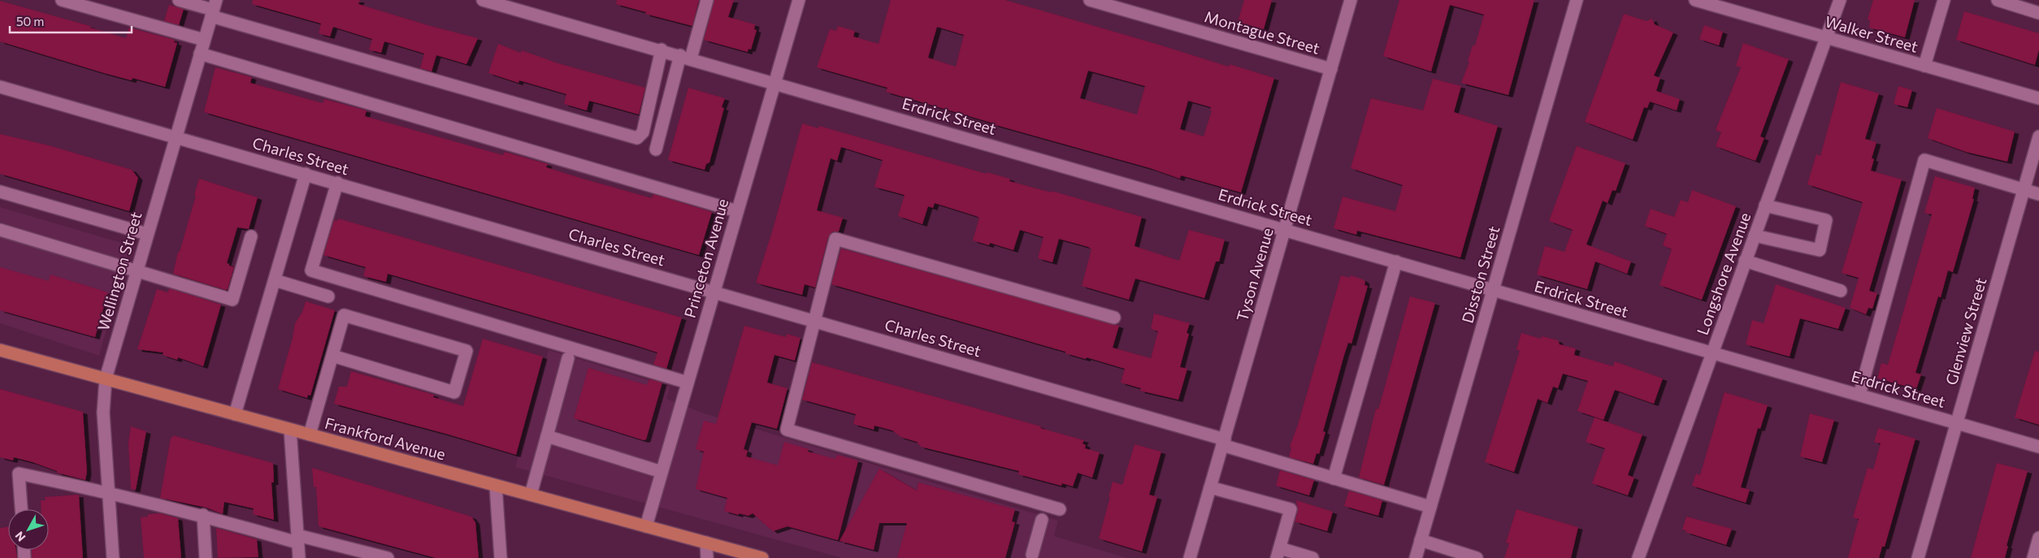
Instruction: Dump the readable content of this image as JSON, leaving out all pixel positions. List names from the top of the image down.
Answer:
{
  "streets": {
    "main road": ["Frankford Avenue"],
    "street": [
      "Montague Street",
      "Walker Street",
      "Erdrick Street",
      "Charles Street",
      "Princeton Avenue",
      "Wellington Street",
      "Longshore Avenue",
      "Tyson Avenue",
      "Disston Street",
      "Glenview Street"
    ]
  },
  "crossings": [
    ["Montague Street", "Tyson Avenue"],
    ["Walker Street", "Longshore Avenue"],
    ["Erdrick Street", "Princeton Avenue"],
    ["Erdrick Street", "Longshore Avenue"],
    ["Erdrick Street", "Tyson Avenue"],
    ["Erdrick Street", "Disston Street"],
    ["Erdrick Street", "Glenview Street"],
    ["Charles Street", "Princeton Avenue"],
    ["Charles Street", "Wellington Street"],
    ["Charles Street", "Tyson Avenue"],
    ["Charles Street", "Disston Street"],
    ["Princeton Avenue", "Frankford Avenue"],
    ["Wellington Street", "Frankford Avenue"]
  ],
  "scale_bar": "50 m",
  "north": "bottom left"
}
